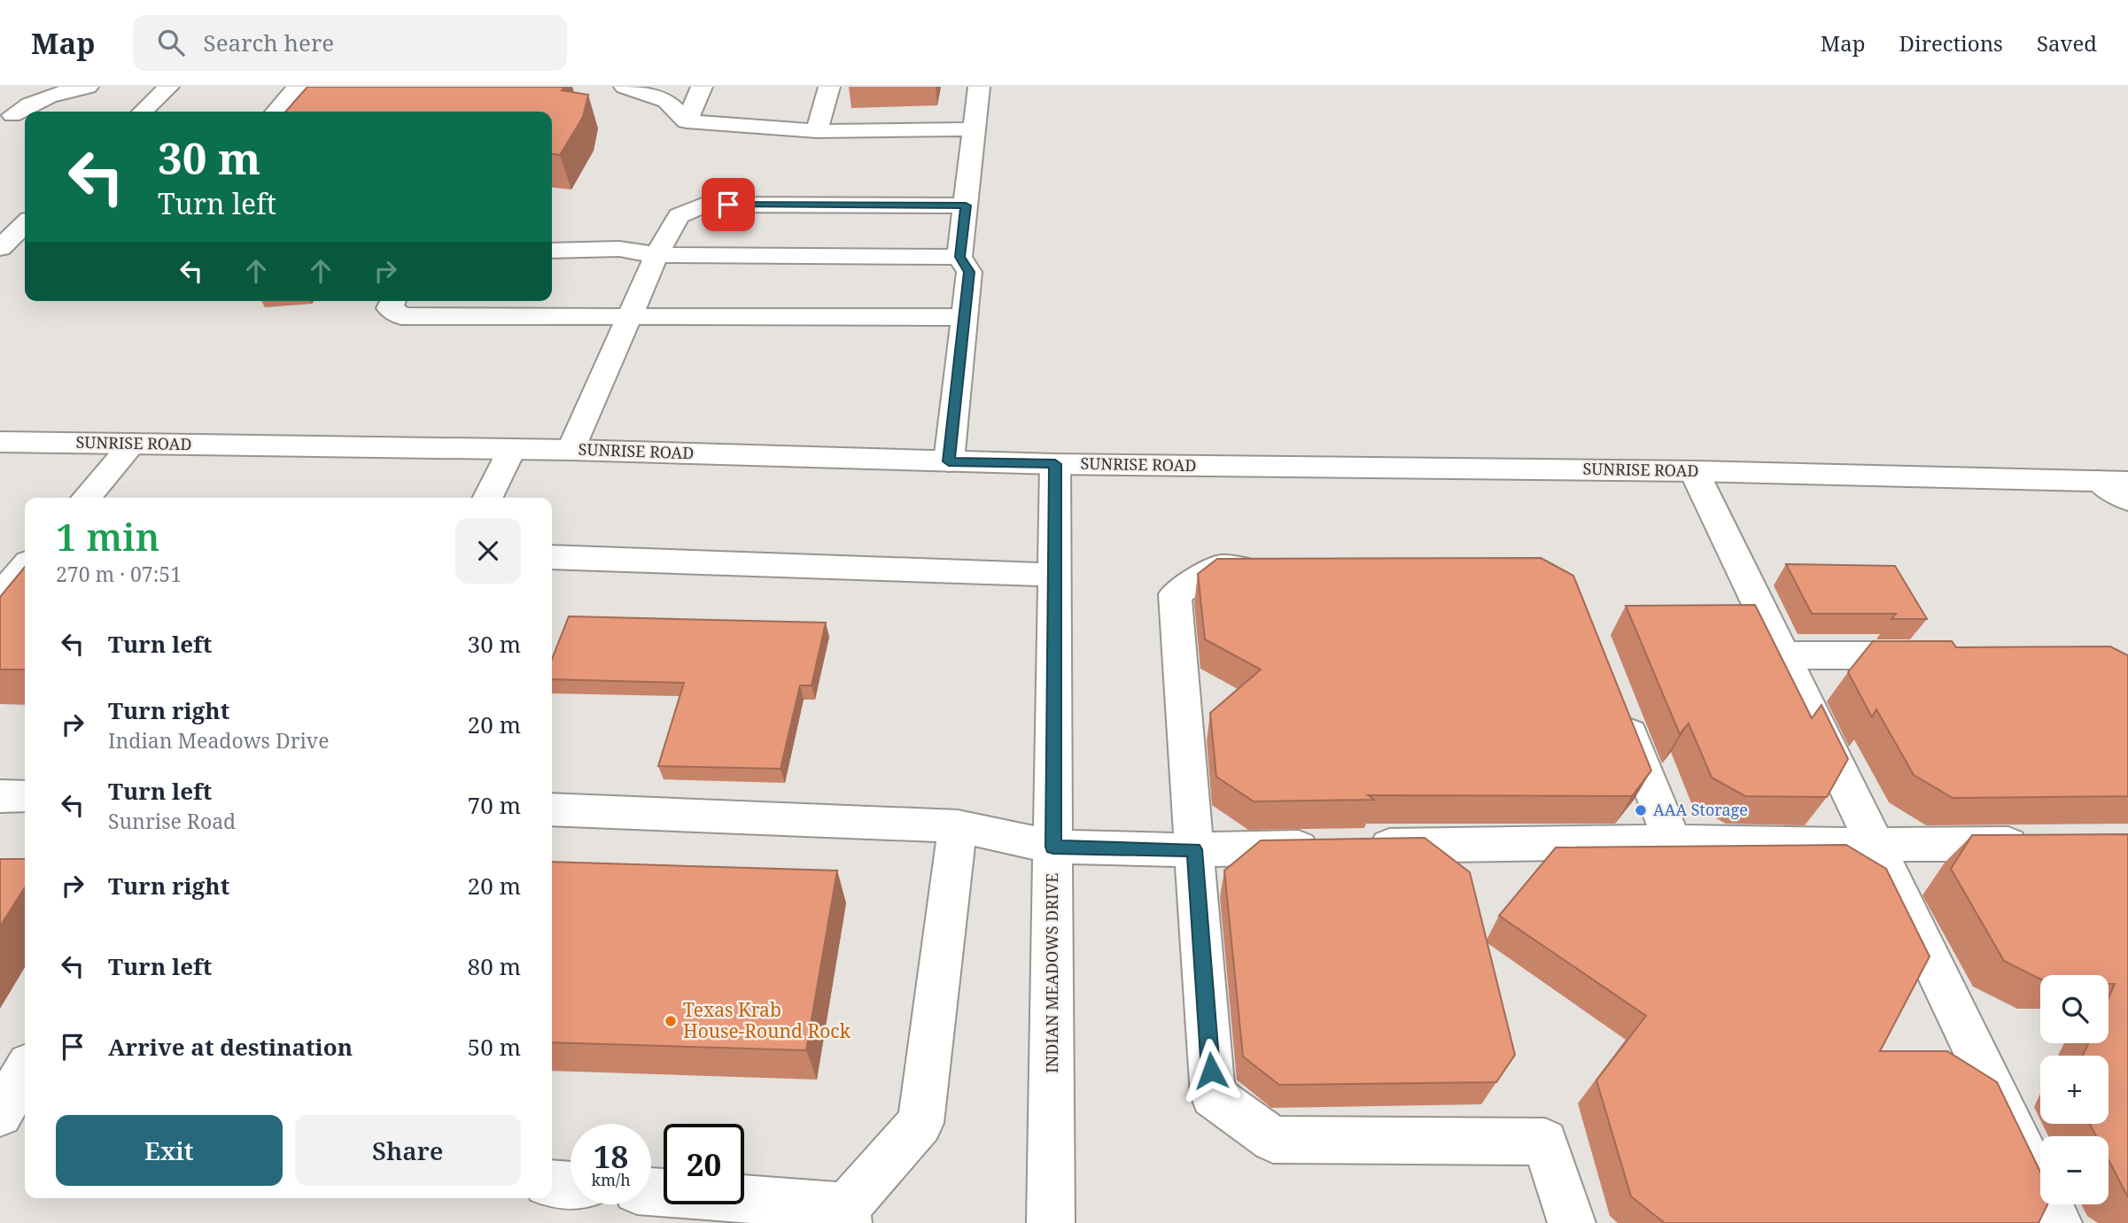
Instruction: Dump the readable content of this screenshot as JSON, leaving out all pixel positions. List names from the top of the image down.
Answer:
{
  "streets": {
    "main road": ["SUNRISE ROAD", "INDIAN MEADOWS DRIVE"]
  },
  "crossings": [
    ["SUNRISE ROAD", "INDIAN MEADOWS DRIVE"]
  ],
  "places": ["AAA Storage", "Texas Krab House-Round Rock"],
  "page": {
    "header": "Map",
    "search": "Search here",
    "nav": ["Map", "Directions", "Saved"],
    "turn": ["30 m", "Turn left"],
    "heading": ["1 min", "270 m · 07:51"],
    "list": [
      {
        "name": "Turn left",
        "value": "30 m"
      },
      {
        "name": "Turn right",
        "note": "Indian Meadows Drive",
        "value": "20 m"
      },
      {
        "name": "Turn left",
        "note": "Sunrise Road",
        "value": "70 m"
      },
      {
        "name": "Turn right",
        "value": "20 m"
      },
      {
        "name": "Turn left",
        "value": "80 m"
      },
      {
        "name": "Arrive at destination",
        "value": "50 m"
      }
    ],
    "map_buttons": ["+", "−"],
    "buttons": ["Exit", "Share"],
    "speed": "18 km/h",
    "limit": "20"
  }
}
